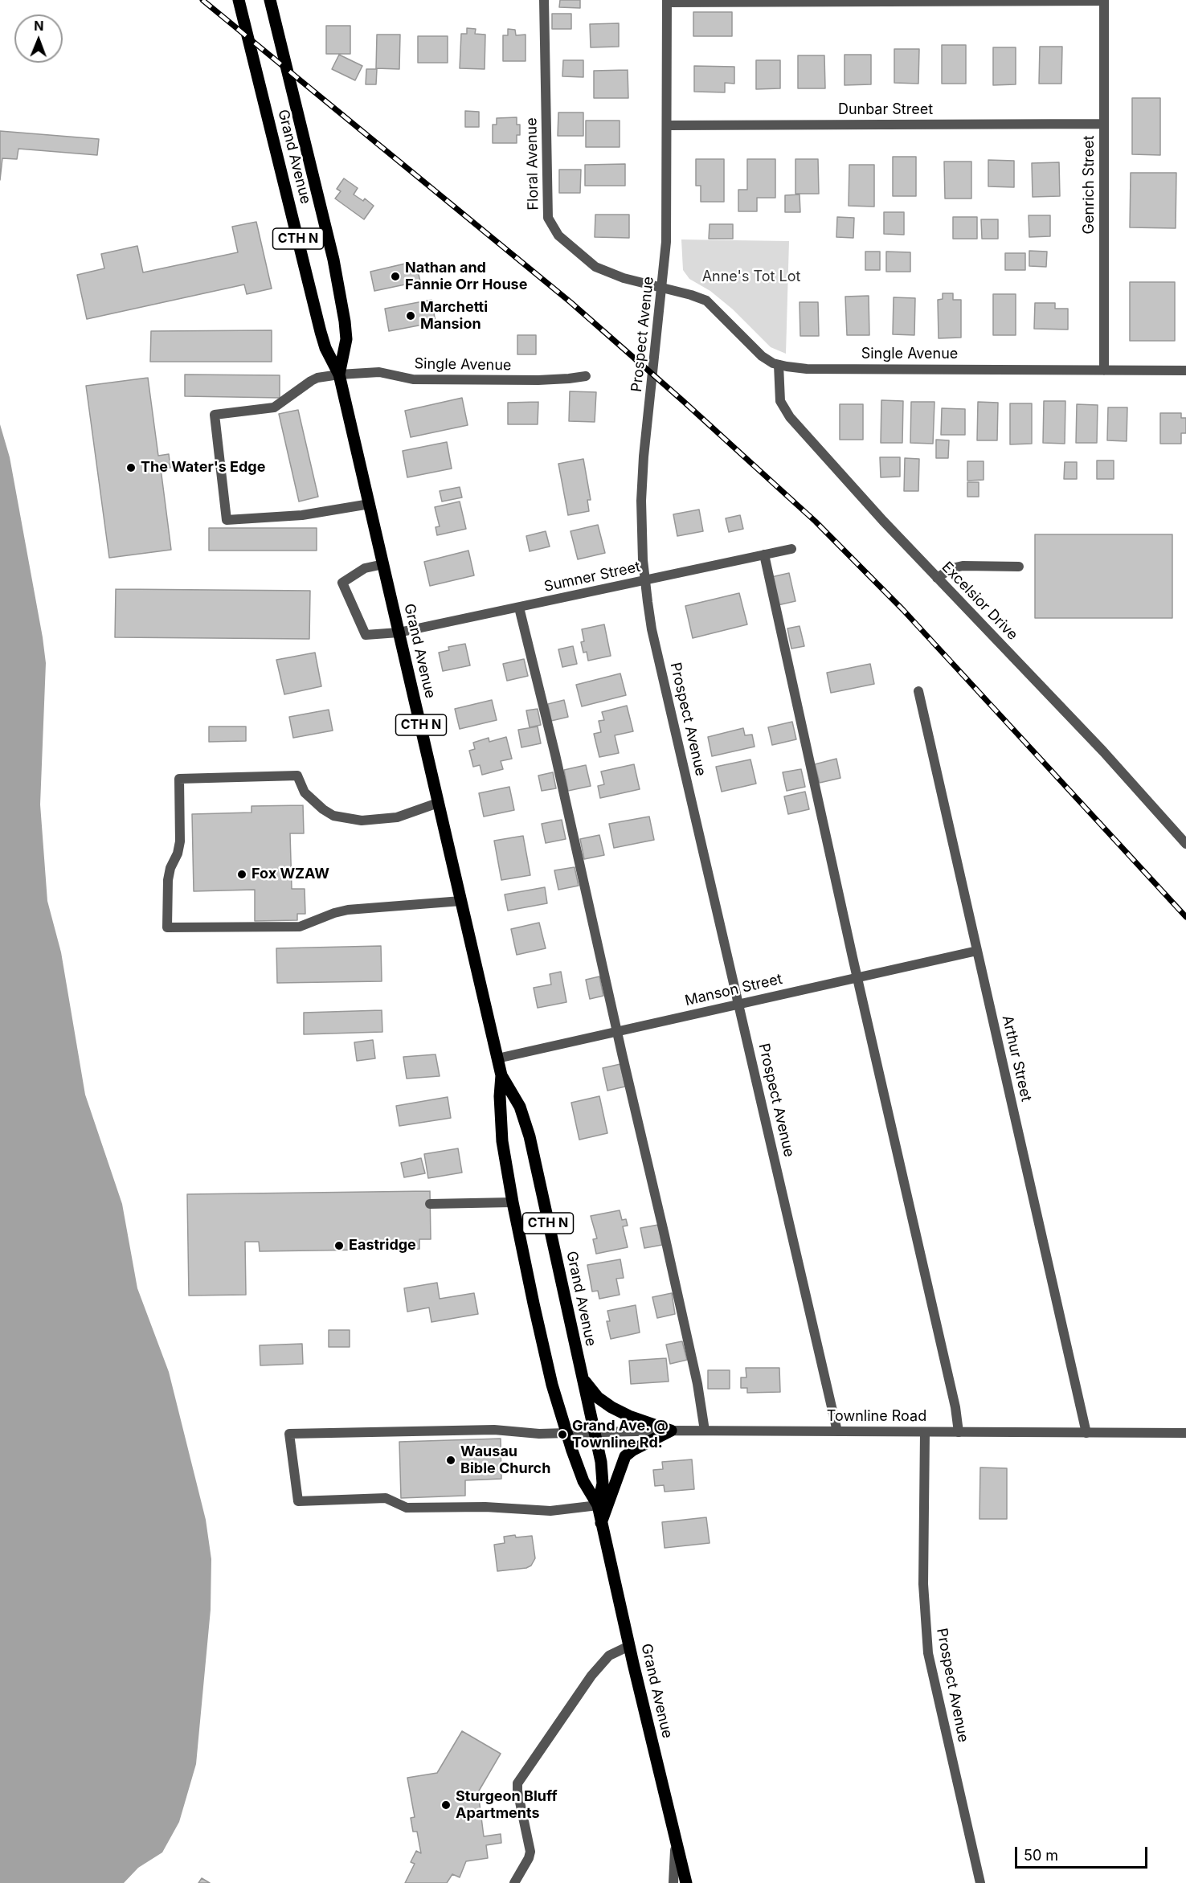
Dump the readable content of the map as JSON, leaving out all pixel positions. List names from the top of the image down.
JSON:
{
  "streets": {
    "main road": ["Grand Avenue", "CTH N"],
    "street": [
      "Dunbar Street",
      "Floral Avenue",
      "Genrich Street",
      "Prospect Avenue",
      "Single Avenue",
      "Sumner Street",
      "Excelsior Drive",
      "Manson Street",
      "Arthur Street",
      "Townline Road"
    ]
  },
  "crossings": [
    ["Dunbar Street", "Genrich Street"],
    ["Dunbar Street", "Prospect Avenue"],
    ["Grand Avenue", "Single Avenue"],
    ["Grand Avenue", "Sumner Street"],
    ["Grand Avenue", "Manson Street"],
    ["Grand Avenue", "Townline Road"],
    ["Floral Avenue", "Prospect Avenue"],
    ["Floral Avenue", "Single Avenue"],
    ["Genrich Street", "Single Avenue"],
    ["Prospect Avenue", "Single Avenue"],
    ["Prospect Avenue", "Sumner Street"],
    ["Prospect Avenue", "Manson Street"],
    ["Prospect Avenue", "Townline Road"],
    ["Single Avenue", "Excelsior Drive"],
    ["Manson Street", "Arthur Street"],
    ["Arthur Street", "Townline Road"]
  ],
  "parks": ["Anne's Tot Lot"],
  "places": [
    "Nathan and Fannie Orr House",
    "Marchetti Mansion",
    "The Water's Edge",
    "Fox WZAW",
    "Eastridge",
    "Grand Ave. @ Townline Rd.",
    "Wausau Bible Church",
    "Sturgeon Bluff Apartments"
  ],
  "scale_bar": "50 m",
  "north": "top"
}
